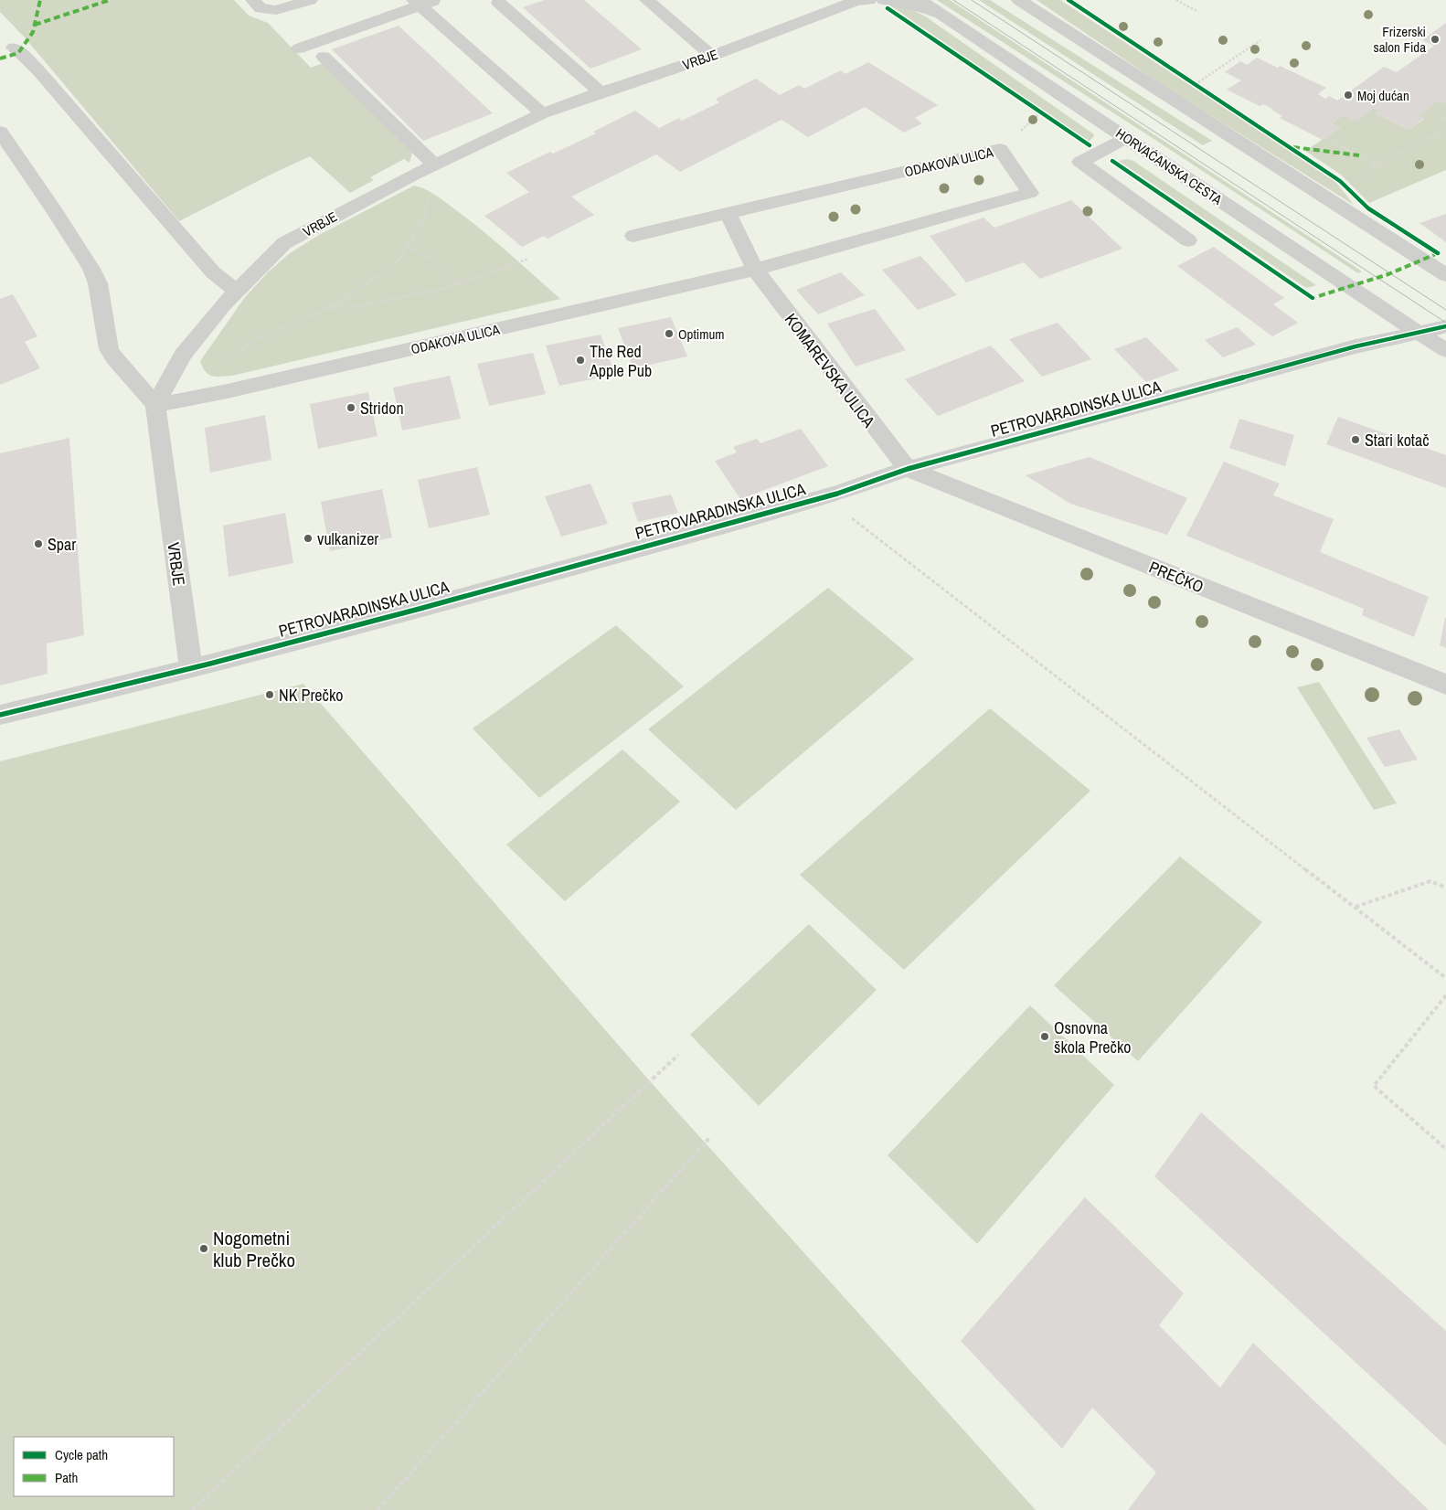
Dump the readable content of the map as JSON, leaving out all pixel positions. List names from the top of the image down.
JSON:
{
  "streets": {
    "street": [
      "VRBJE",
      "ODAKOVA ULICA",
      "HORVAĆANSKA CESTA",
      "KOMAREVSKA ULICA",
      "PETROVARADINSKA ULICA",
      "PREČKO"
    ]
  },
  "crossings": [
    ["VRBJE", "ODAKOVA ULICA"],
    ["VRBJE", "PETROVARADINSKA ULICA"],
    ["ODAKOVA ULICA", "KOMAREVSKA ULICA"],
    ["HORVAĆANSKA CESTA", "PETROVARADINSKA ULICA"],
    ["KOMAREVSKA ULICA", "PETROVARADINSKA ULICA"],
    ["KOMAREVSKA ULICA", "PREČKO"],
    ["PETROVARADINSKA ULICA", "PREČKO"]
  ],
  "places": [
    "Frizerski salon Fida",
    "Moj dućan",
    "Optimum",
    "The Red Apple Pub",
    "Stridon",
    "Stari kotač",
    "vulkanizer",
    "Spar",
    "NK Prečko",
    "Osnovna škola Prečko",
    "Nogometni klub Prečko"
  ],
  "legend": ["Cycle path", "Path"]
}
